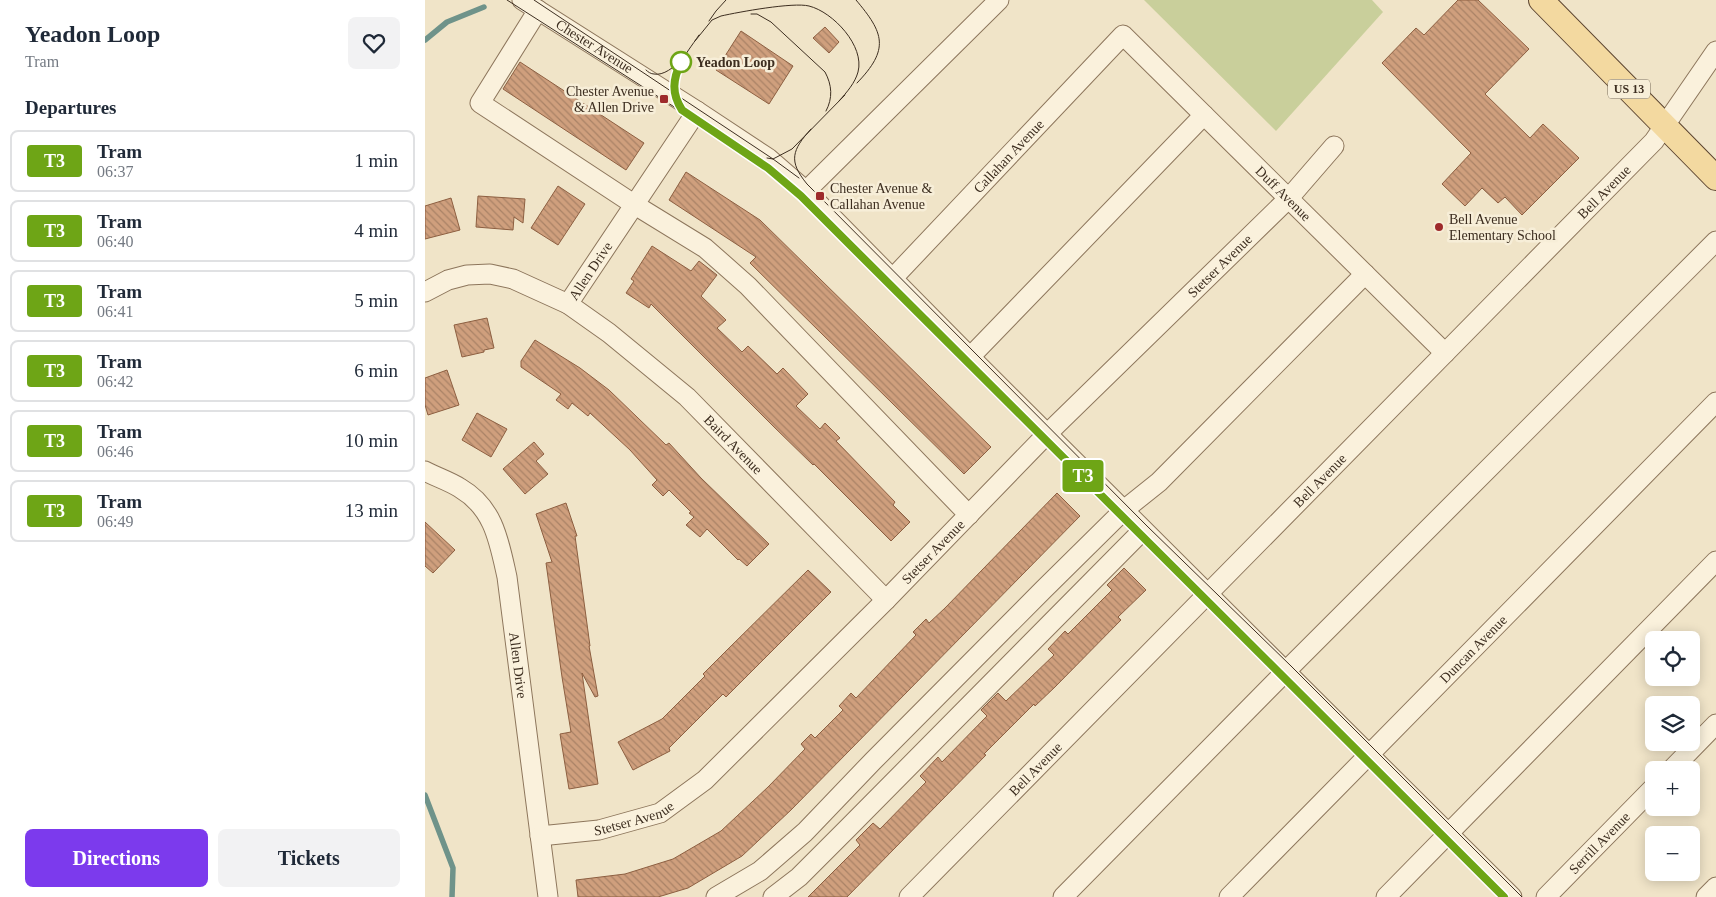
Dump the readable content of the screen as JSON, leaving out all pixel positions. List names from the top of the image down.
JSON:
{
  "streets": {
    "main road": ["US 13"],
    "street": [
      "Chester Avenue",
      "Callahan Avenue",
      "Bell Avenue",
      "Duff Avenue",
      "Stetser Avenue",
      "Allen Drive",
      "Baird Avenue",
      "Duncan Avenue",
      "Serrill Avenue"
    ]
  },
  "crossings": [
    ["Chester Avenue", "Callahan Avenue"],
    ["Chester Avenue", "Bell Avenue"],
    ["Chester Avenue", "Stetser Avenue"],
    ["Chester Avenue", "Allen Drive"],
    ["Chester Avenue", "Duncan Avenue"],
    ["US 13", "Bell Avenue"],
    ["Callahan Avenue", "Duff Avenue"],
    ["Bell Avenue", "Duff Avenue"],
    ["Duff Avenue", "Stetser Avenue"],
    ["Stetser Avenue", "Allen Drive"],
    ["Stetser Avenue", "Baird Avenue"],
    ["Allen Drive", "Baird Avenue"]
  ],
  "places": {
    "other": ["Yeadon Loop", "Bell Avenue Elementary School"],
    "transit": ["Chester Avenue & Allen Drive", "Chester Avenue & Callahan Avenue"]
  },
  "lines": ["tram line T3"],
  "page": {
    "heading": [
      ["Yeadon Loop", "Tram"],
      "Departures"
    ],
    "on_map": "T3",
    "list": [
      {
        "mark": "T3",
        "name": "Tram",
        "note": "06:37",
        "value": "1 min"
      },
      {
        "mark": "T3",
        "name": "Tram",
        "note": "06:40",
        "value": "4 min"
      },
      {
        "mark": "T3",
        "name": "Tram",
        "note": "06:41",
        "value": "5 min"
      },
      {
        "mark": "T3",
        "name": "Tram",
        "note": "06:42",
        "value": "6 min"
      },
      {
        "mark": "T3",
        "name": "Tram",
        "note": "06:46",
        "value": "10 min"
      },
      {
        "mark": "T3",
        "name": "Tram",
        "note": "06:49",
        "value": "13 min"
      }
    ],
    "map_buttons": ["+", "−"],
    "buttons": ["Directions", "Tickets"]
  }
}
